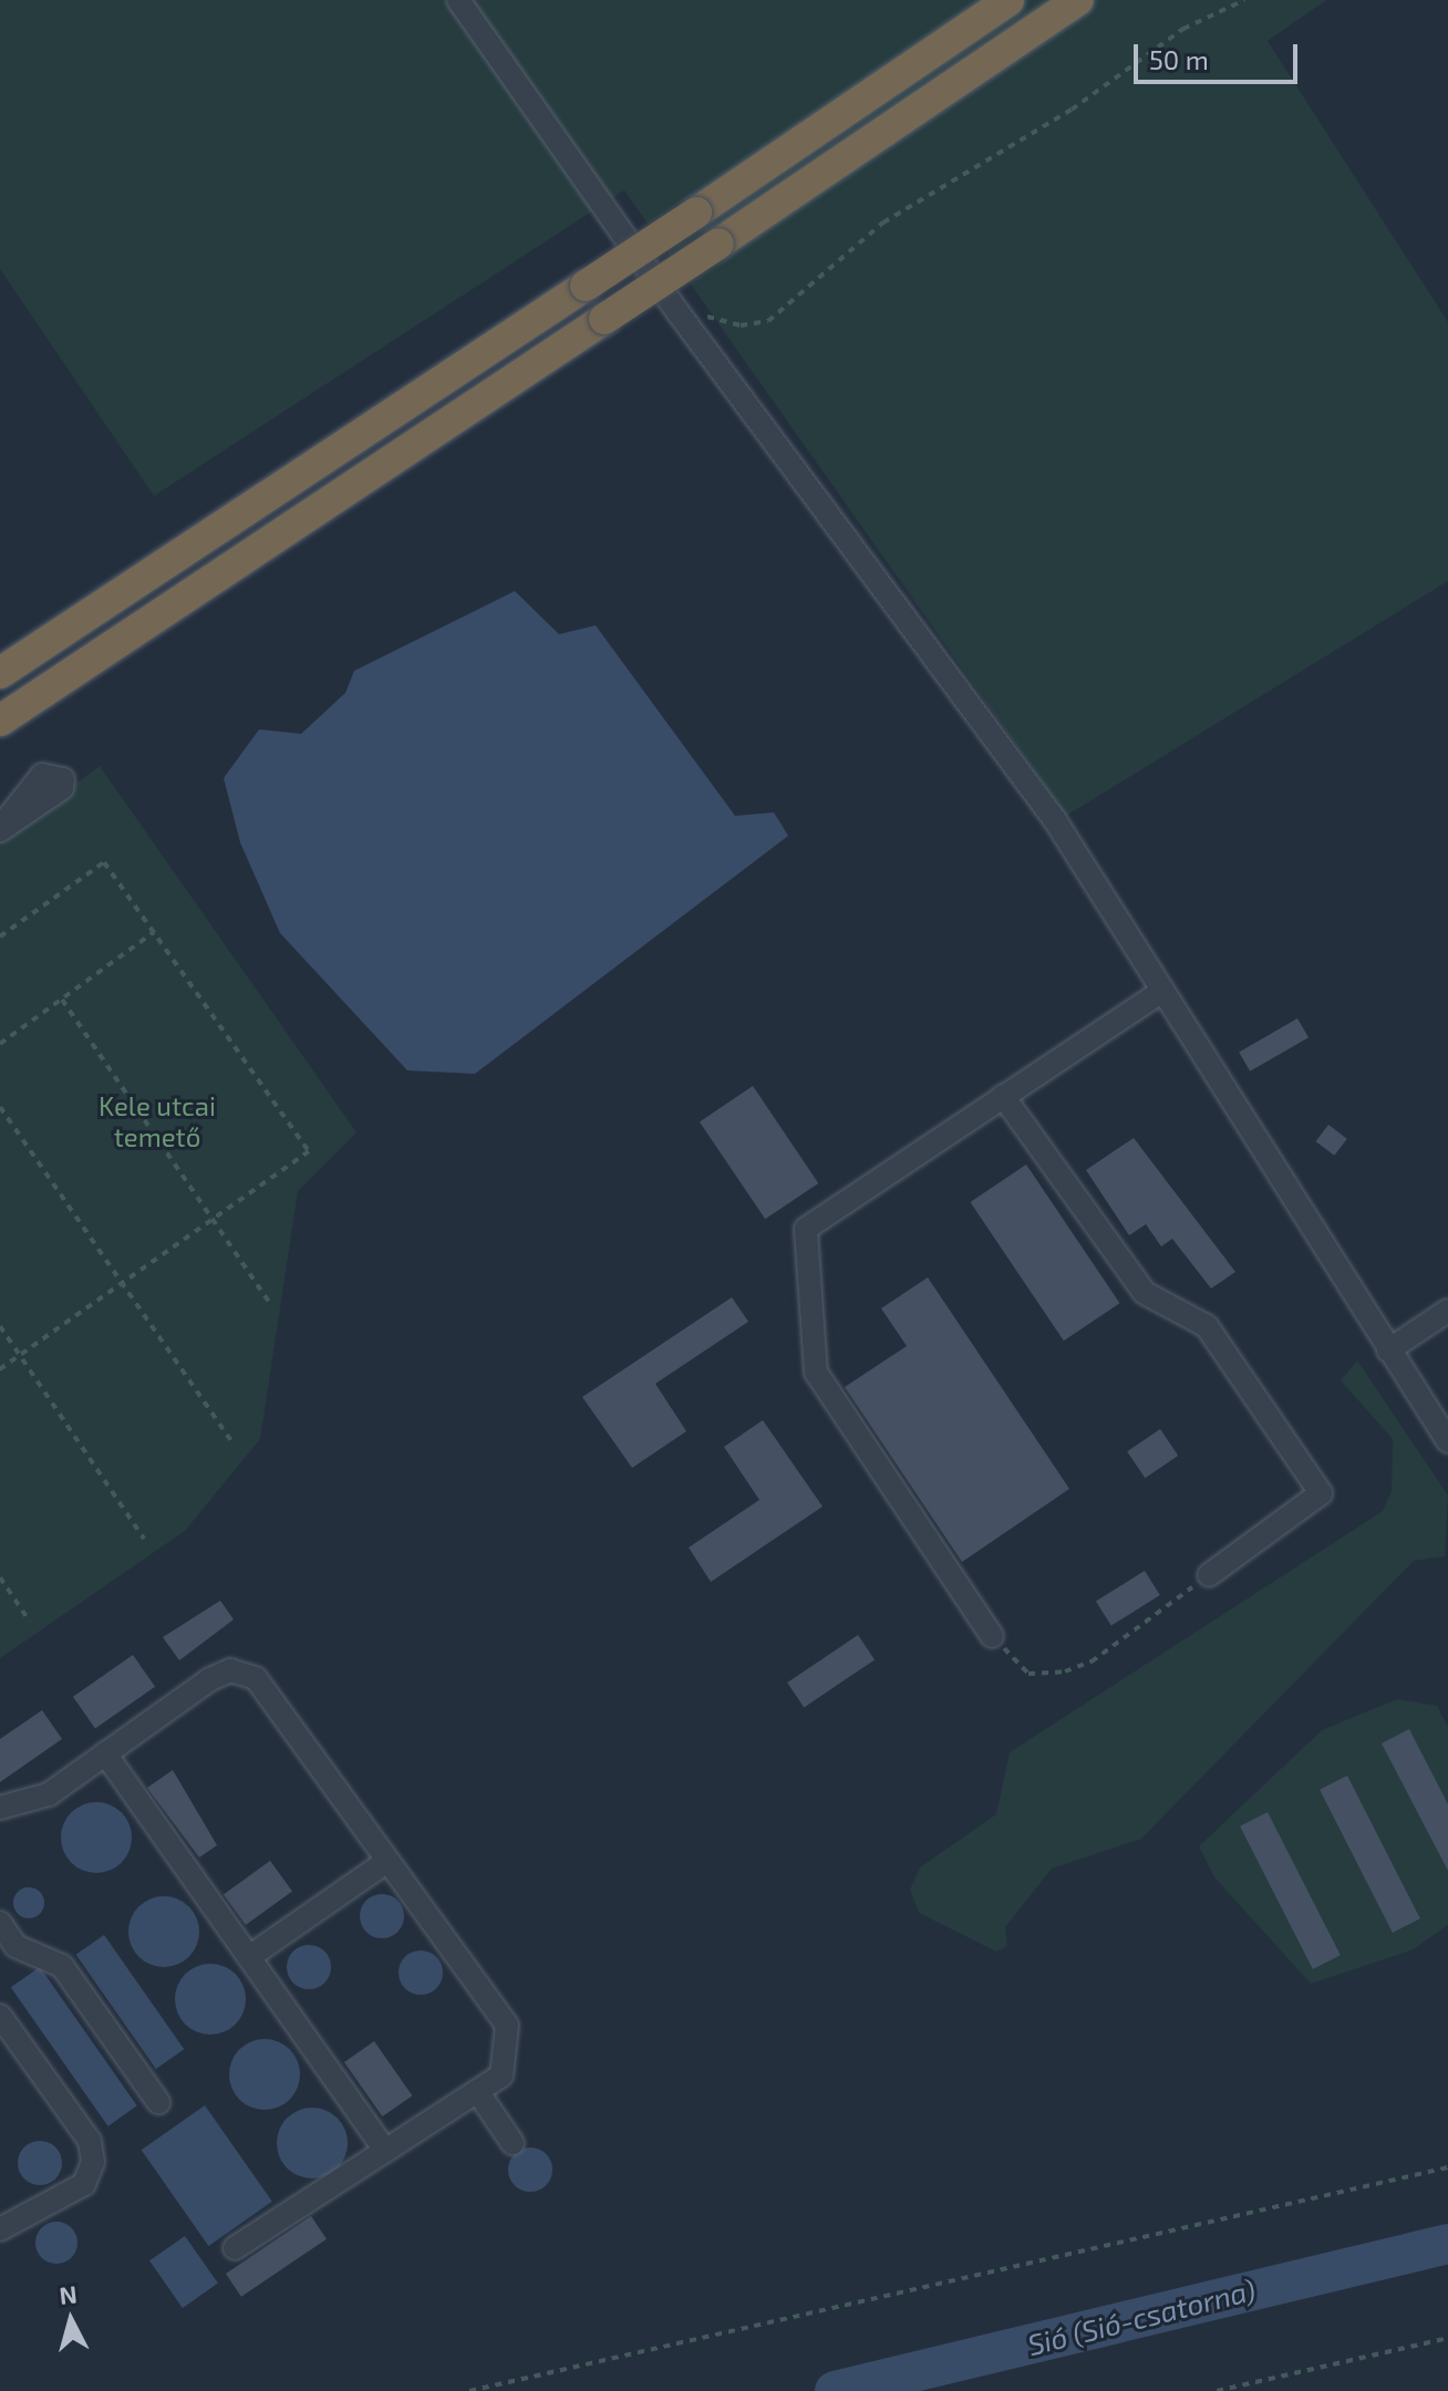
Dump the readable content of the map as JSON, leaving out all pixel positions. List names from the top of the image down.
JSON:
{
  "water": ["Sió (Sió-csatorna)"],
  "parks": ["Kele utcai temető"],
  "scale_bar": "50 m",
  "north": "top"
}
